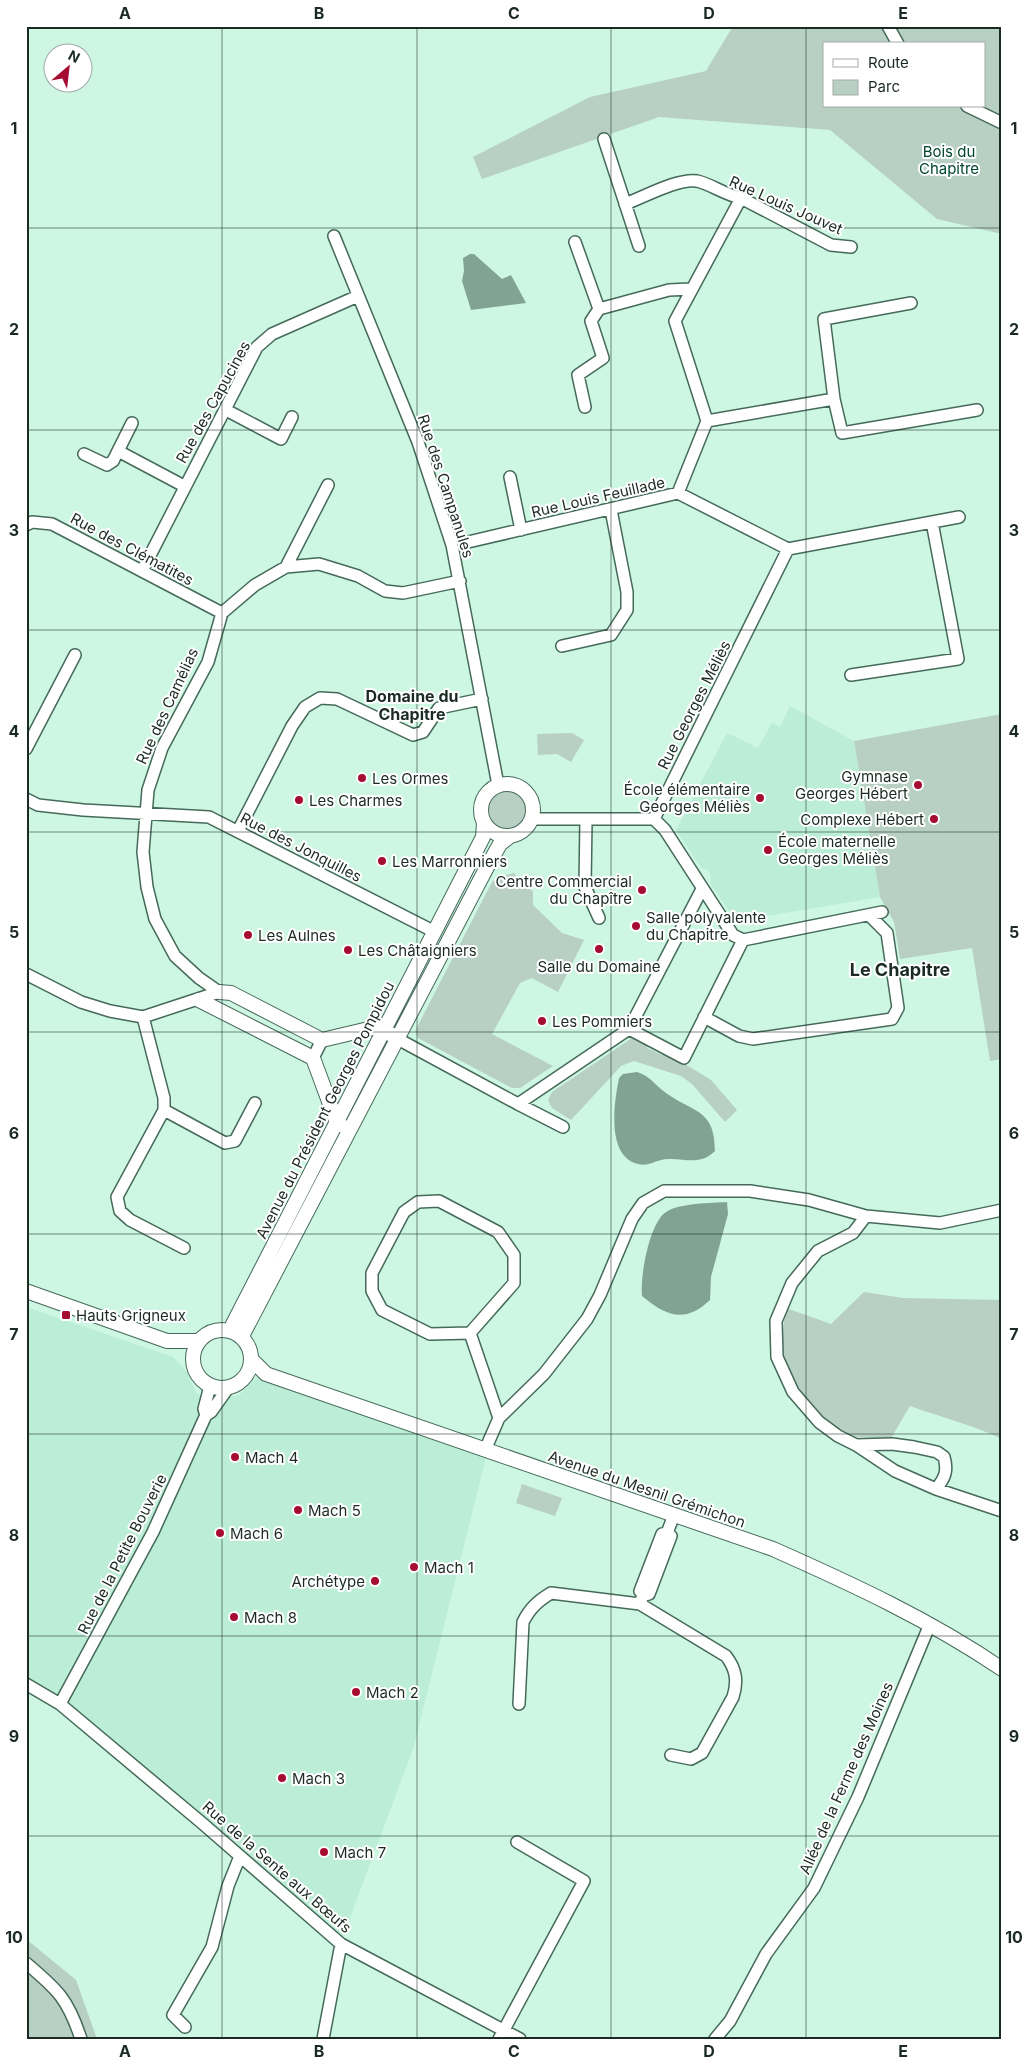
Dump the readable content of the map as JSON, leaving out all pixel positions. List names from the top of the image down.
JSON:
{
  "streets": {
    "street": [
      "Rue Louis Jouvet",
      "Rue des Capucines",
      "Rue des Campanules",
      "Rue Louis Feuillade",
      "Rue des Clématites",
      "Rue Georges Méliès",
      "Rue des Camélias",
      "Rue des Jonquilles",
      "Avenue du Président Georges Pompidou",
      "Avenue du Mesnil Grémichon",
      "Rue de la Petite Bouverie",
      "Allée de la Ferme des Moines",
      "Rue de la Sente aux Bœufs"
    ]
  },
  "crossings": [
    ["Rue des Capucines", "Rue des Campanules"],
    ["Rue des Capucines", "Rue des Clématites"],
    ["Rue des Campanules", "Avenue du Président Georges Pompidou"],
    ["Rue Louis Feuillade", "Rue Georges Méliès"],
    ["Rue des Clématites", "Rue des Camélias"],
    ["Rue des Camélias", "Rue des Jonquilles"],
    ["Rue des Jonquilles", "Avenue du Président Georges Pompidou"],
    ["Avenue du Président Georges Pompidou", "Avenue du Mesnil Grémichon"],
    ["Avenue du Président Georges Pompidou", "Rue de la Petite Bouverie"],
    ["Avenue du Mesnil Grémichon", "Rue de la Petite Bouverie"],
    ["Avenue du Mesnil Grémichon", "Allée de la Ferme des Moines"],
    ["Rue de la Petite Bouverie", "Rue de la Sente aux Bœufs"]
  ],
  "districts": ["Domaine du Chapitre", "Le Chapitre"],
  "parks": ["Bois du Chapitre"],
  "places": {
    "other": [
      "Les Ormes",
      "Gymnase Georges Hébert",
      "École élémentaire Georges Méliès",
      "Les Charmes",
      "Complexe Hébert",
      "École maternelle Georges Méliès",
      "Les Marronniers",
      "Centre Commercial du Chapître",
      "Salle polyvalente du Chapitre",
      "Les Aulnes",
      "Salle du Domaine",
      "Les Châtaigniers",
      "Les Pommiers",
      "Mach 4",
      "Mach 5",
      "Mach 6",
      "Mach 1",
      "Archétype",
      "Mach 8",
      "Mach 2",
      "Mach 3",
      "Mach 7"
    ],
    "transit": ["Hauts Grigneux"]
  },
  "legend": ["Route", "Parc"],
  "north": "top right",
  "grid": {
    "columns": [
      "A",
      "B",
      "C",
      "D",
      "E"
    ],
    "rows": [
      "1",
      "2",
      "3",
      "4",
      "5",
      "6",
      "7",
      "8",
      "9",
      "10"
    ]
  }
}
